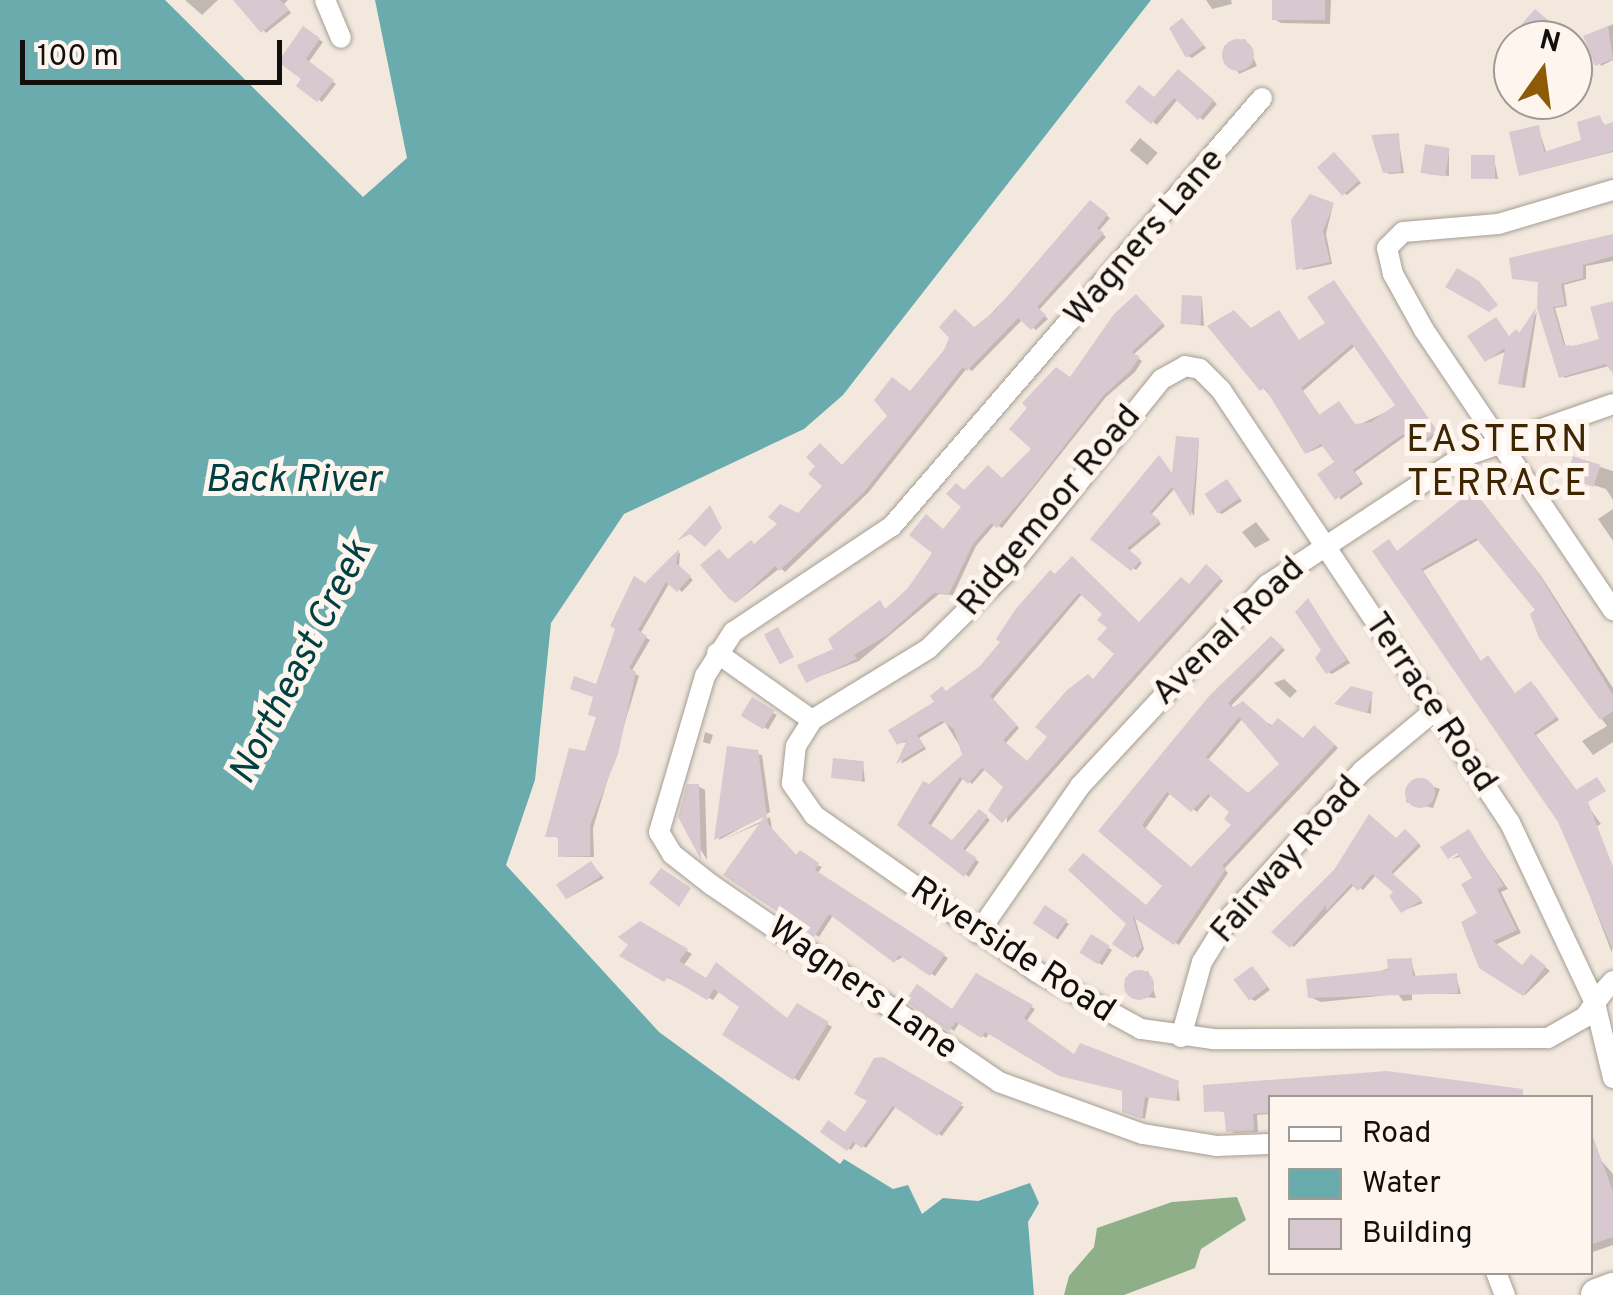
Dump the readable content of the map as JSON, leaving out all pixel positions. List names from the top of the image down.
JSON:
{
  "streets": {
    "street": [
      "Wagners Lane",
      "Ridgemoor Road",
      "Avenal Road",
      "Terrace Road",
      "Fairway Road",
      "Riverside Road"
    ]
  },
  "crossings": [
    ["Ridgemoor Road", "Terrace Road"],
    ["Ridgemoor Road", "Riverside Road"],
    ["Avenal Road", "Terrace Road"],
    ["Avenal Road", "Riverside Road"],
    ["Terrace Road", "Fairway Road"],
    ["Terrace Road", "Riverside Road"],
    ["Fairway Road", "Riverside Road"]
  ],
  "districts": ["EASTERN TERRACE"],
  "water": ["Back River", "Northeast Creek"],
  "legend": ["Road", "Water", "Building"],
  "scale_bar": "100 m",
  "north": "top"
}
